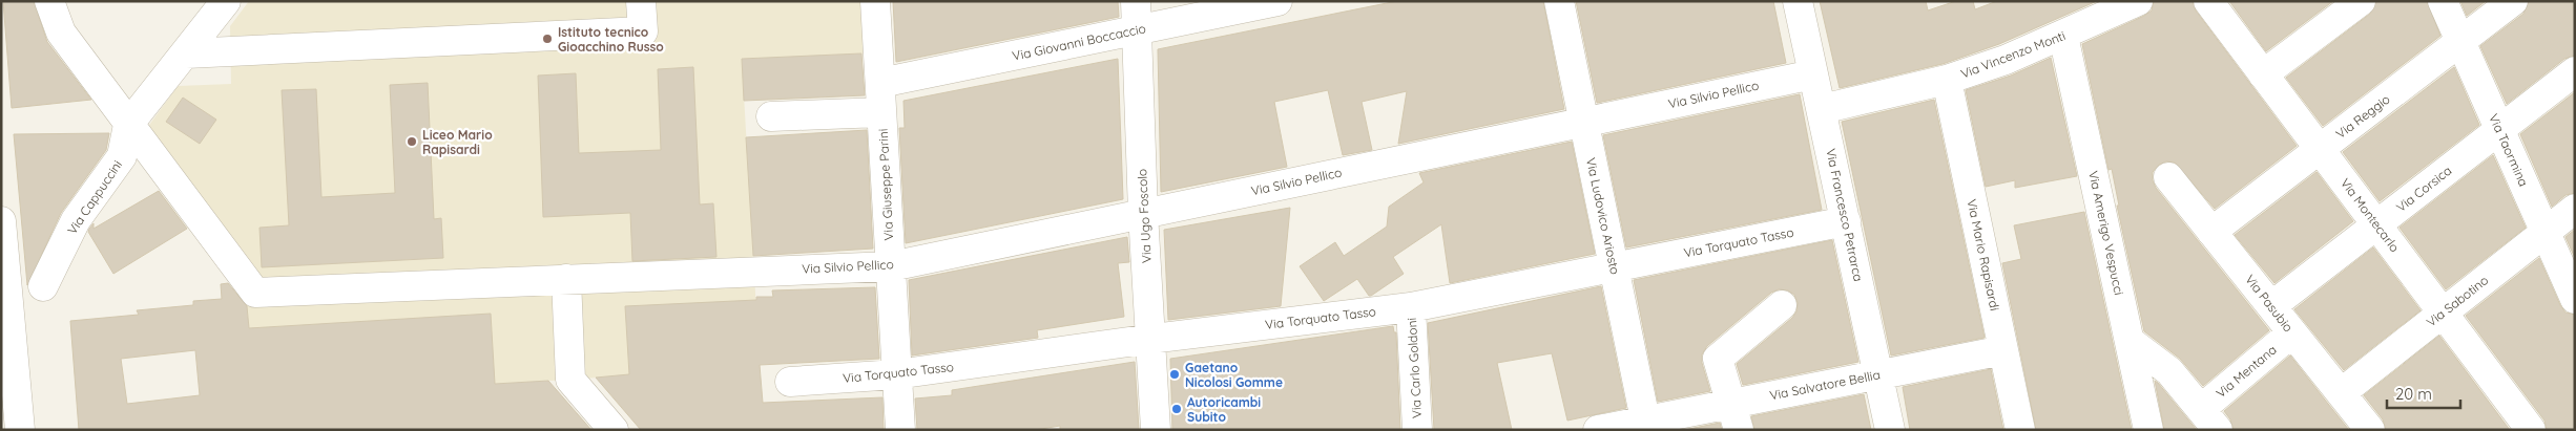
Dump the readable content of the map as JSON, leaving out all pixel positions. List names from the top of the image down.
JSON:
{
  "streets": {
    "street": [
      "Via Giovanni Boccaccio",
      "Via Vincenzo Monti",
      "Via Silvio Pellico",
      "Via Reggio",
      "Via Taormina",
      "Via Giuseppe Parini",
      "Via Corsica",
      "Via Cappuccini",
      "Via Francesco Petrarca",
      "Via Montecarlo",
      "Via Ugo Foscolo",
      "Via Ludovico Ariosto",
      "Via Amerigo Vespucci",
      "Via Torquato Tasso",
      "Via Mario Rapisardi",
      "Via Sabotino",
      "Via Pasubio",
      "Via Carlo Goldoni",
      "Via Mentana",
      "Via Salvatore Bellia"
    ]
  },
  "crossings": [
    ["Via Giovanni Boccaccio", "Via Giuseppe Parini"],
    ["Via Giovanni Boccaccio", "Via Ugo Foscolo"],
    ["Via Vincenzo Monti", "Via Francesco Petrarca"],
    ["Via Vincenzo Monti", "Via Amerigo Vespucci"],
    ["Via Vincenzo Monti", "Via Mario Rapisardi"],
    ["Via Silvio Pellico", "Via Giuseppe Parini"],
    ["Via Silvio Pellico", "Via Cappuccini"],
    ["Via Silvio Pellico", "Via Francesco Petrarca"],
    ["Via Silvio Pellico", "Via Ugo Foscolo"],
    ["Via Silvio Pellico", "Via Ludovico Ariosto"],
    ["Via Reggio", "Via Taormina"],
    ["Via Reggio", "Via Montecarlo"],
    ["Via Reggio", "Via Pasubio"],
    ["Via Taormina", "Via Corsica"],
    ["Via Taormina", "Via Sabotino"],
    ["Via Giuseppe Parini", "Via Torquato Tasso"],
    ["Via Corsica", "Via Montecarlo"],
    ["Via Corsica", "Via Pasubio"],
    ["Via Francesco Petrarca", "Via Torquato Tasso"],
    ["Via Francesco Petrarca", "Via Salvatore Bellia"],
    ["Via Montecarlo", "Via Sabotino"],
    ["Via Ugo Foscolo", "Via Torquato Tasso"],
    ["Via Ludovico Ariosto", "Via Torquato Tasso"],
    ["Via Ludovico Ariosto", "Via Salvatore Bellia"],
    ["Via Torquato Tasso", "Via Carlo Goldoni"],
    ["Via Mario Rapisardi", "Via Salvatore Bellia"],
    ["Via Sabotino", "Via Pasubio"],
    ["Via Pasubio", "Via Mentana"]
  ],
  "places": [
    "Istituto tecnico Gioacchino Russo",
    "Liceo Mario Rapisardi",
    "Gaetano Nicolosi Gomme",
    "Autoricambi Subito"
  ],
  "scale_bar": "20 m"
}
